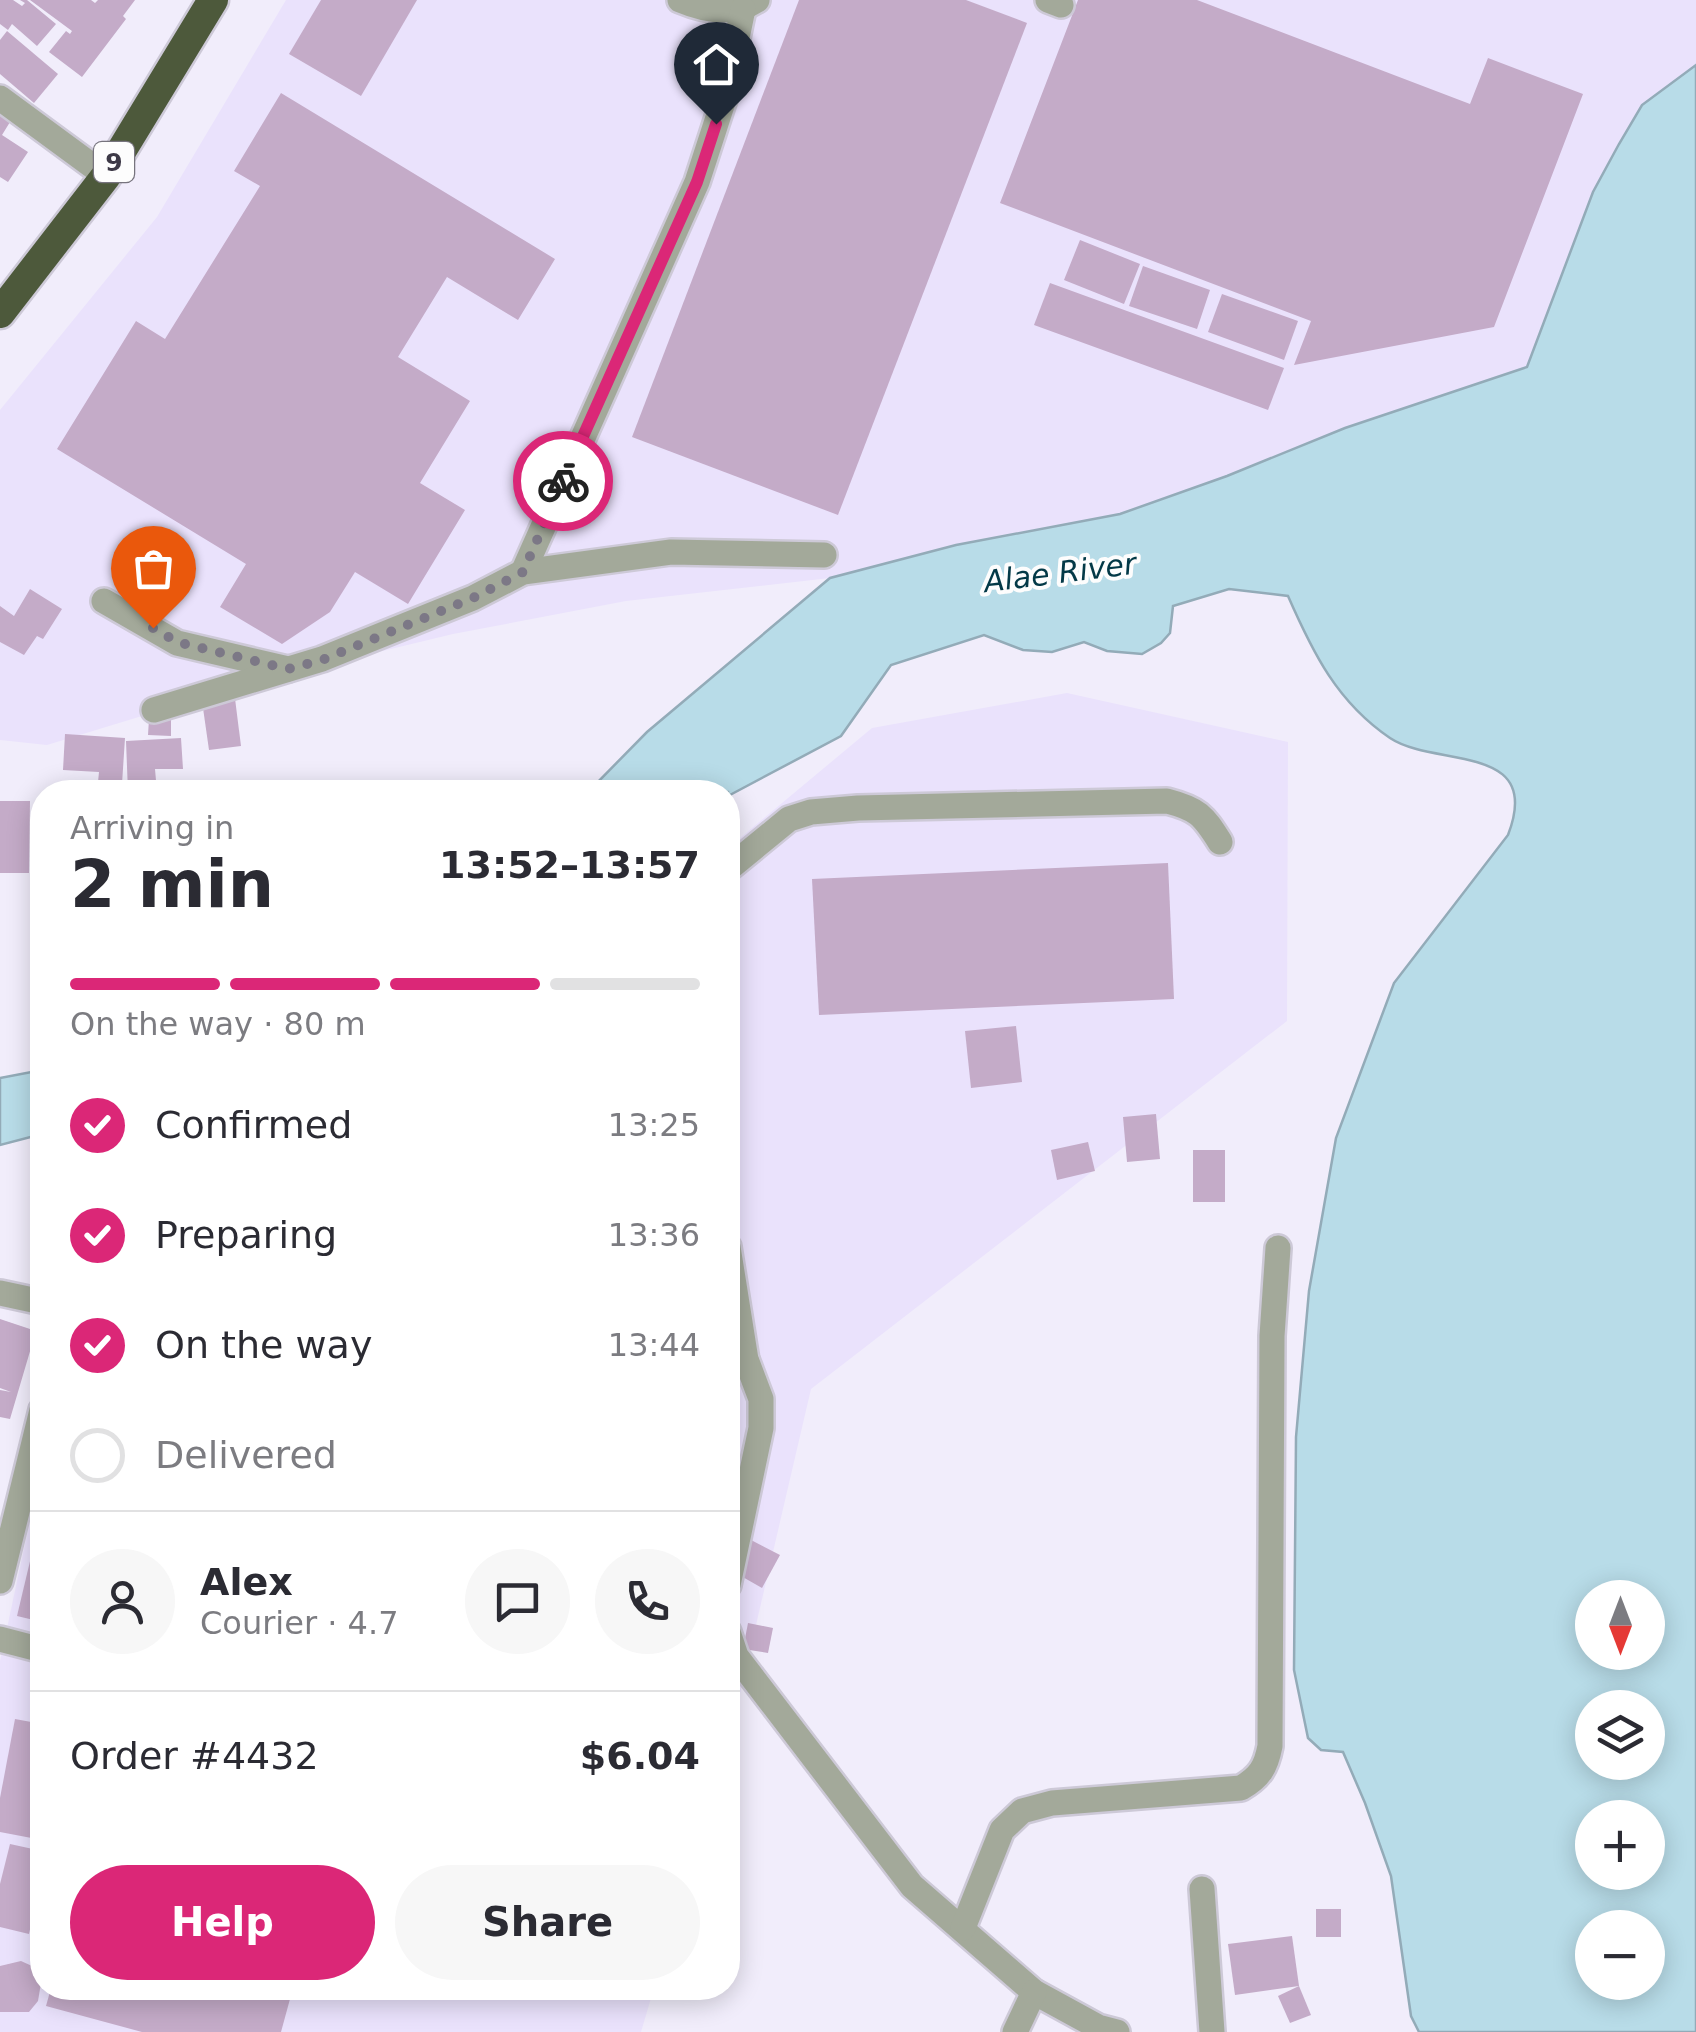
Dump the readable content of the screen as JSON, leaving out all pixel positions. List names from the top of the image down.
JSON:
{
  "streets": {
    "highway": ["9"]
  },
  "water": ["Alae River"],
  "north": "bottom",
  "page": {
    "heading": ["2 min", "Arriving in", "13:52–13:57"],
    "panel": [
      "Alex",
      "Courier · 4.7",
      "Order #4432",
      "$6.04"
    ],
    "bar": "On the way · 80 m",
    "list": [
      ["Confirmed", "13:25"],
      ["Preparing", "13:36"],
      ["On the way", "13:44"],
      "Delivered"
    ],
    "map_buttons": ["+", "−"],
    "buttons": ["Help", "Share"]
  }
}
